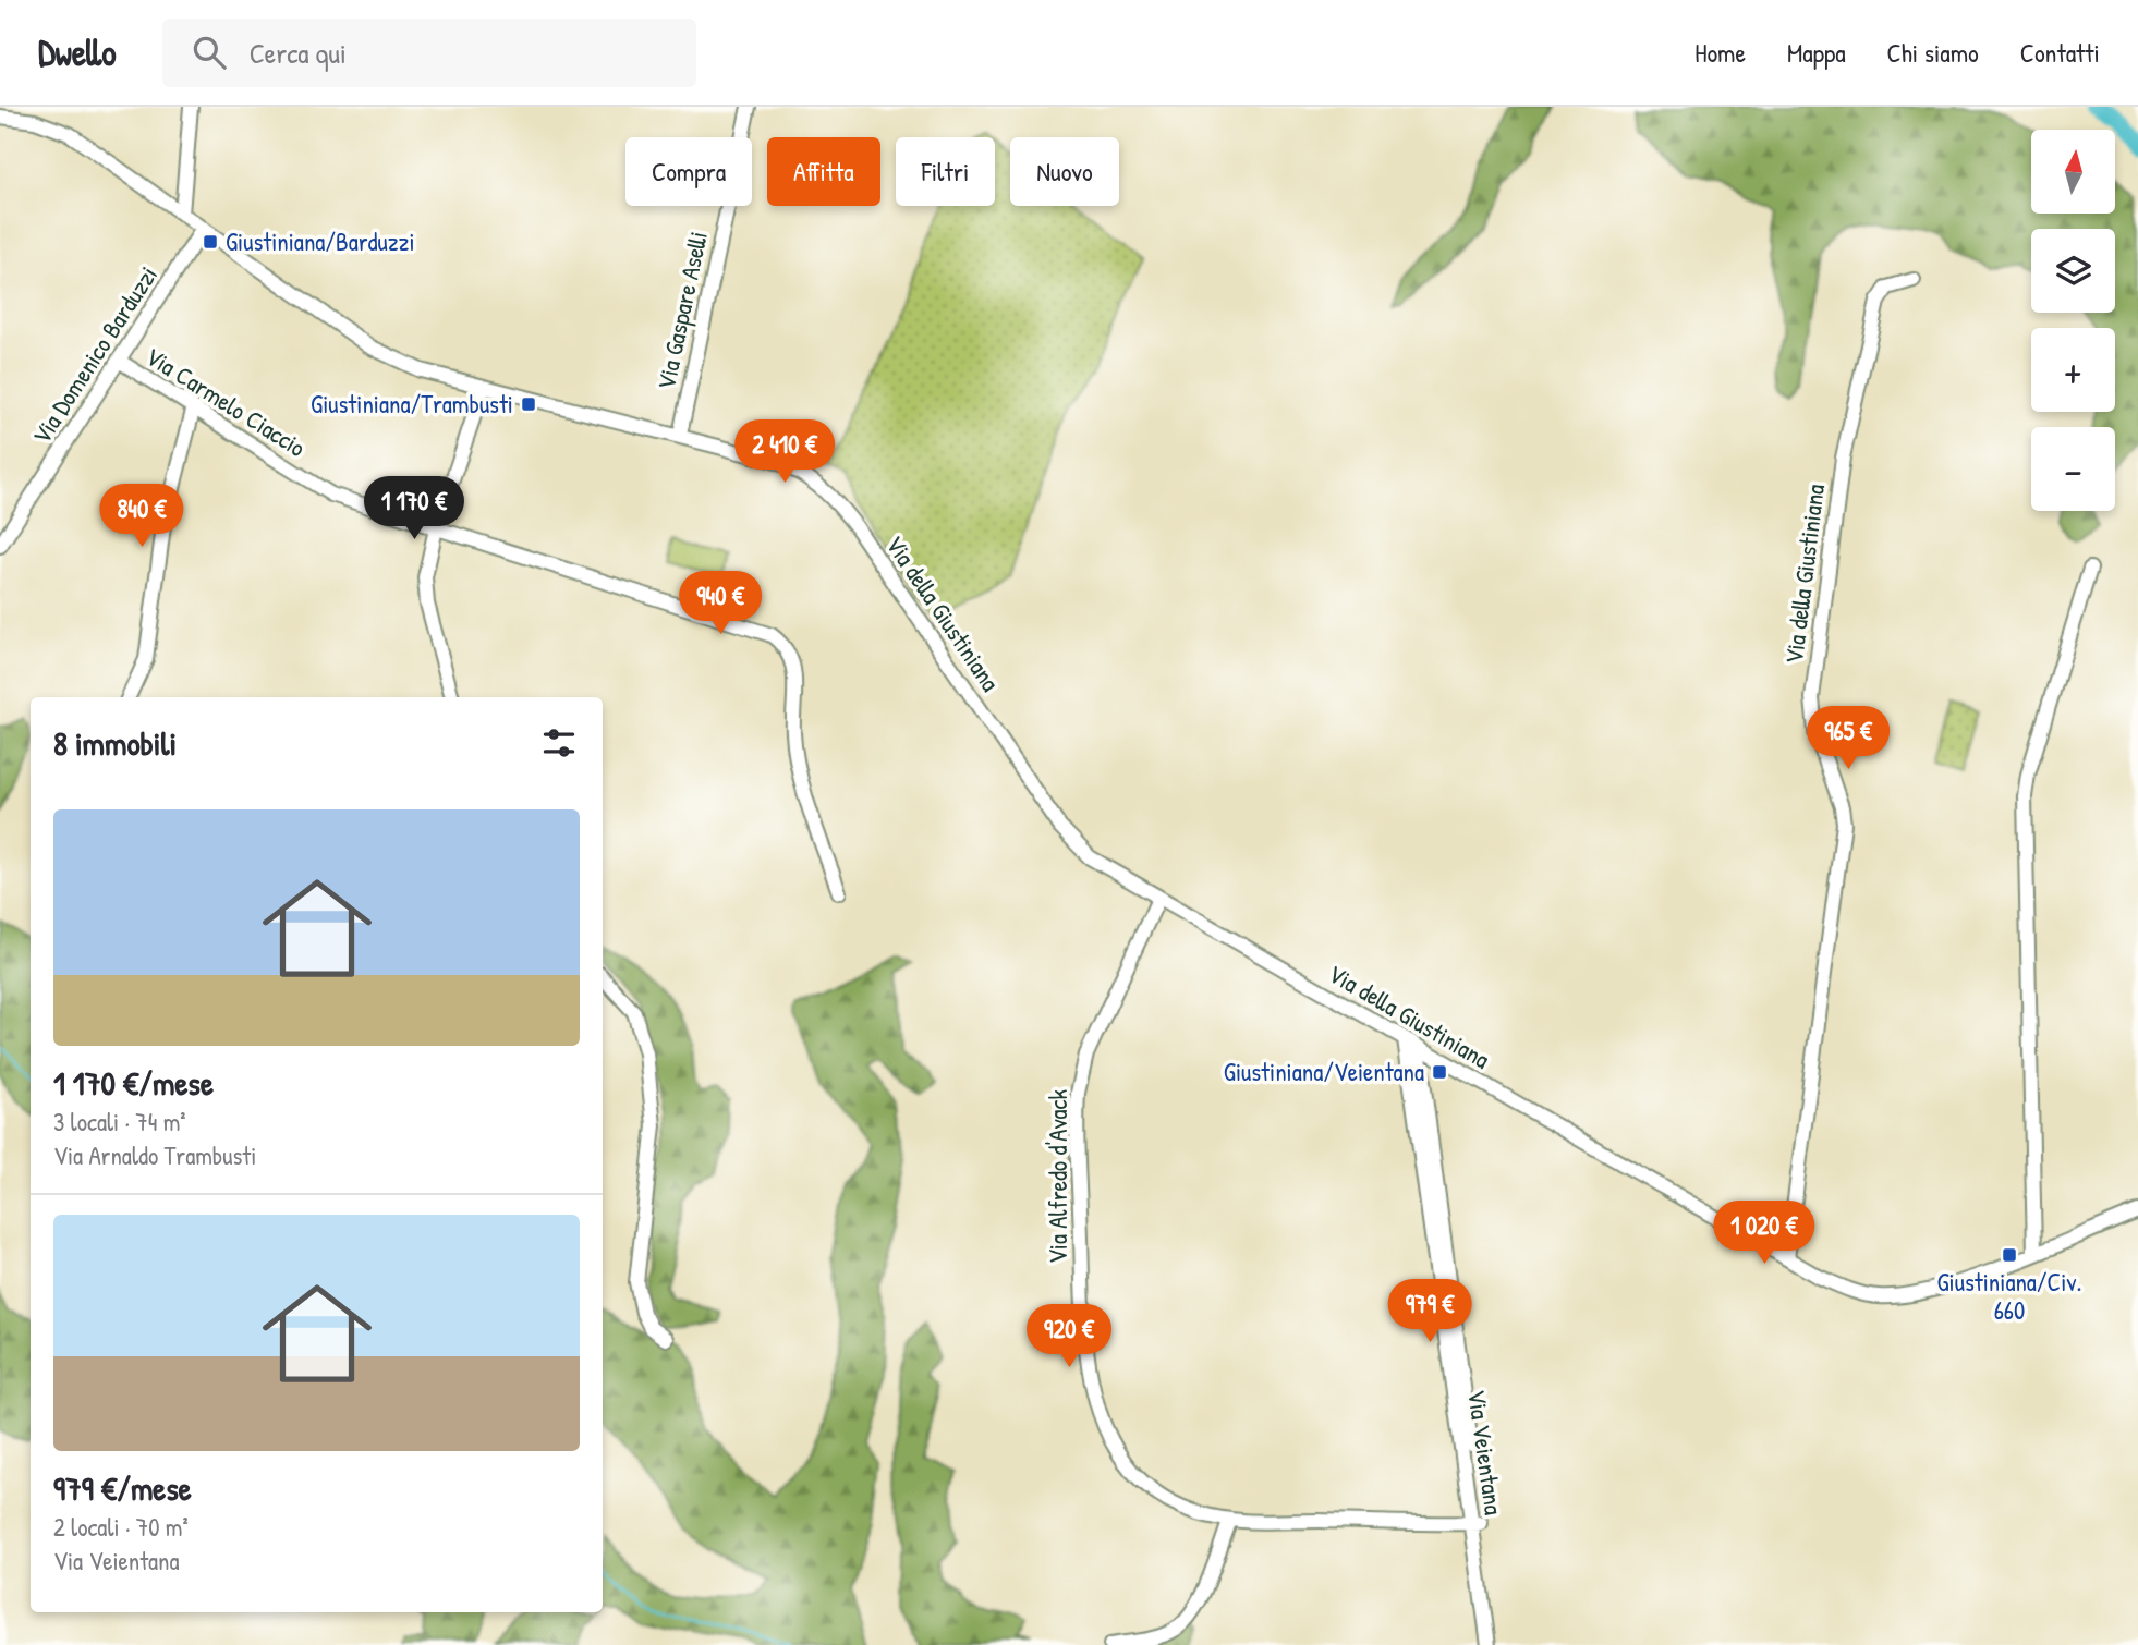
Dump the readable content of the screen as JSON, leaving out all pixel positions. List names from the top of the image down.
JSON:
{
  "streets": {
    "street": [
      "Via Gaspare Aselli",
      "Via Domenico Barduzzi",
      "Via Carmelo Ciaccio",
      "Via della Giustiniana",
      "Via Alfredo d'Avack",
      "Via Veientana"
    ]
  },
  "crossings": [
    ["Via Gaspare Aselli", "Via della Giustiniana"],
    ["Via Domenico Barduzzi", "Via Carmelo Ciaccio"],
    ["Via Domenico Barduzzi", "Via della Giustiniana"],
    ["Via della Giustiniana", "Via Alfredo d'Avack"],
    ["Via della Giustiniana", "Via Veientana"],
    ["Via Alfredo d'Avack", "Via Veientana"]
  ],
  "places": {
    "transit": [
      "Giustiniana/Barduzzi",
      "Giustiniana/Trambusti",
      "Giustiniana/Veientana",
      "Giustiniana/Civ. 660"
    ]
  },
  "north": "top",
  "page": {
    "header": "Dwello",
    "search": "Cerca qui",
    "nav": [
      "Home",
      "Mappa",
      "Chi siamo",
      "Contatti"
    ],
    "map_buttons": ["+", "−"],
    "chip": [
      "Compra",
      "Affitta",
      "Filtri",
      "Nuovo"
    ],
    "price": [
      "2 410 €",
      "1 170 €",
      "840 €",
      "940 €",
      "965 €",
      "1 020 €",
      "979 €",
      "920 €"
    ],
    "heading": "8 immobili",
    "list": [
      {
        "name": "1 170 €/mese",
        "note": "3 locali · 74 m² · Via Arnaldo Trambusti"
      },
      {
        "name": "979 €/mese",
        "note": "2 locali · 70 m² · Via Veientana"
      }
    ]
  }
}
